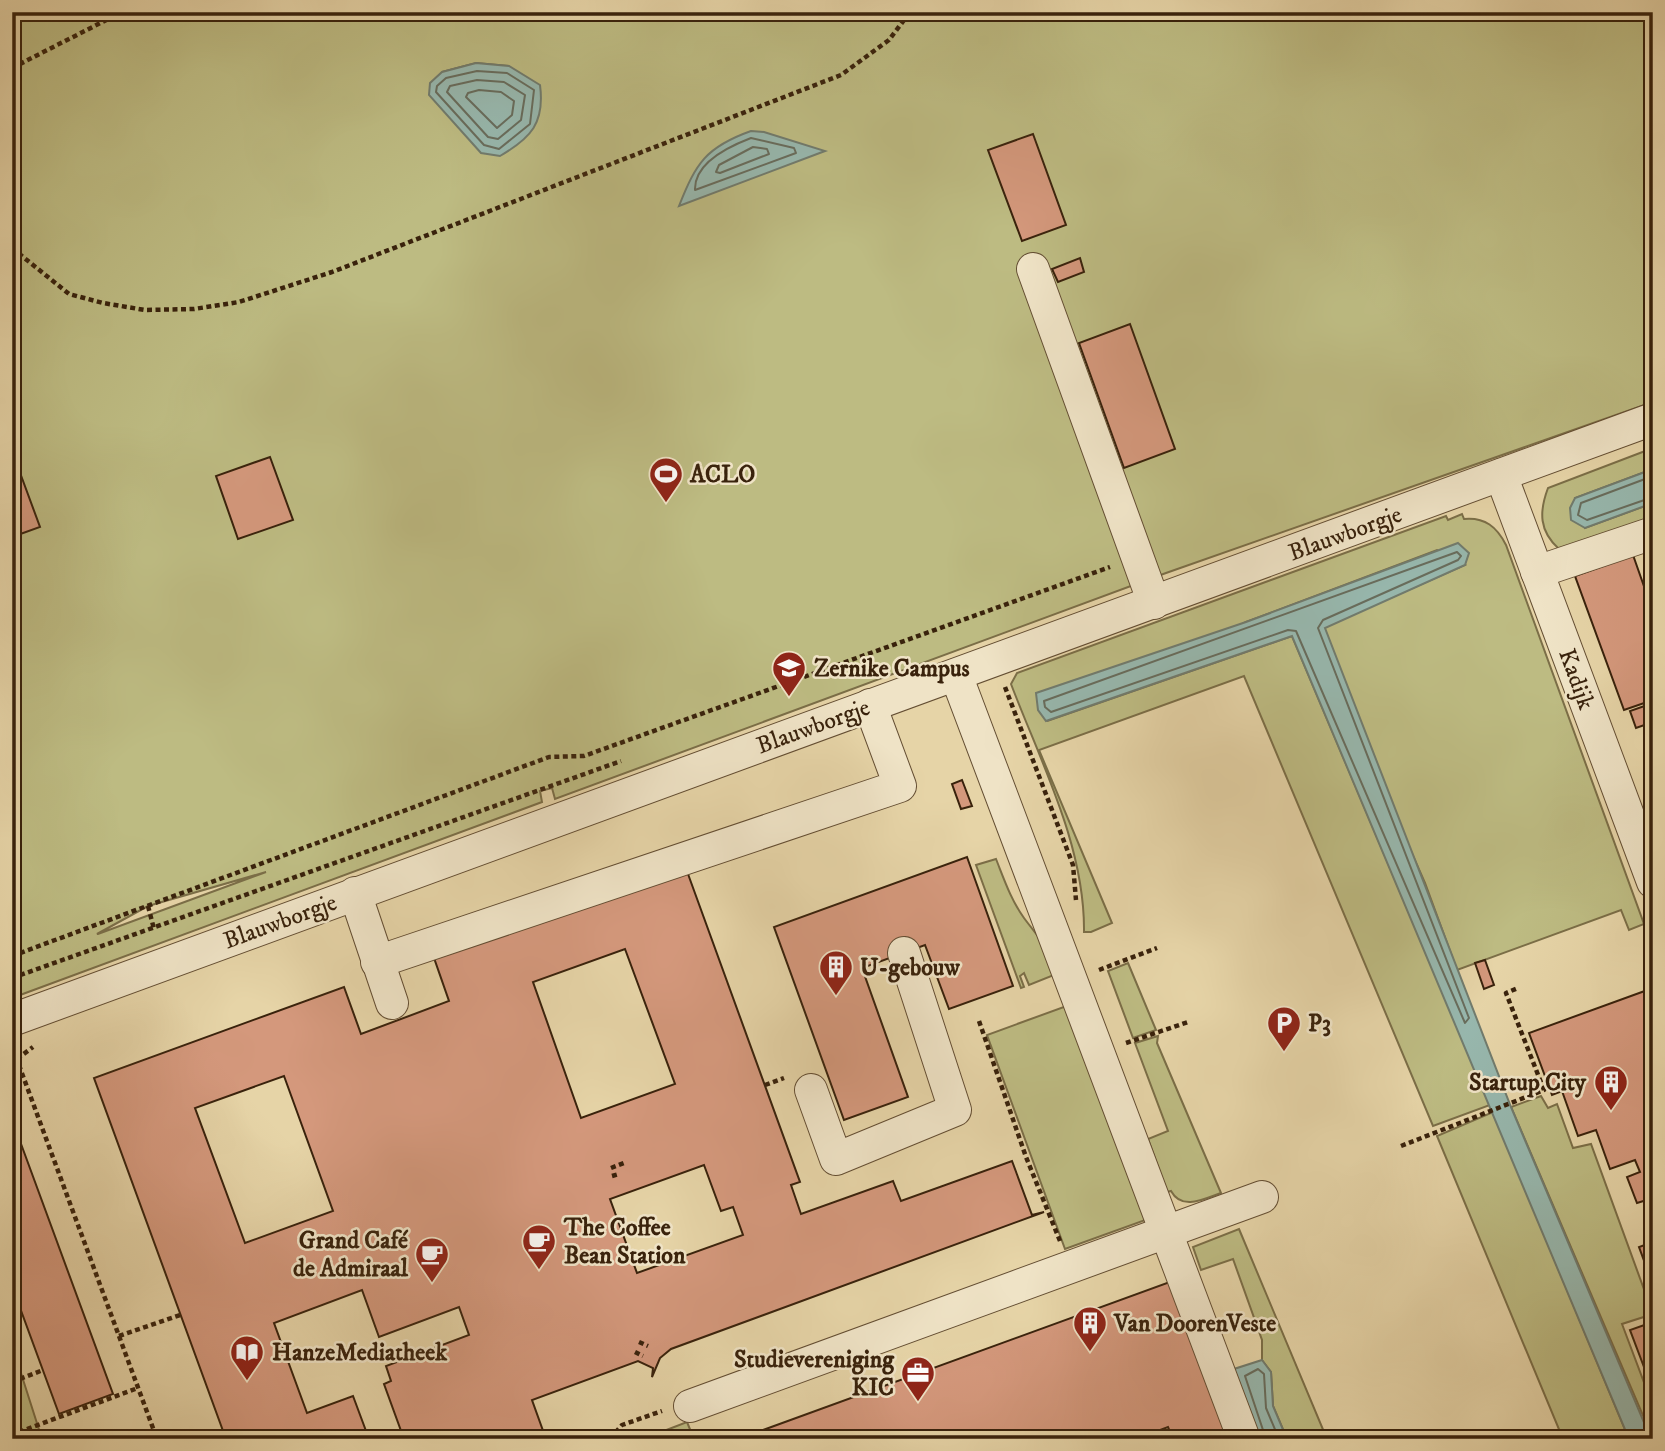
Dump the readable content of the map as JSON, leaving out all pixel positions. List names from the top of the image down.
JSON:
{
  "streets": {
    "street": ["Blauwborgje", "Kadijk"]
  },
  "crossings": [
    ["Blauwborgje", "Kadijk"]
  ],
  "places": {
    "sports": ["ACLO"],
    "school or university": ["Zernike Campus"],
    "building": ["U-gebouw", "Startup City", "Van DoorenVeste"],
    "parking": ["P3"],
    "cafe": ["The Coffee Bean Station", "Grand Café de Admiraal"],
    "library": ["HanzeMediatheek"],
    "office": ["Studievereniging KIC"]
  }
}
